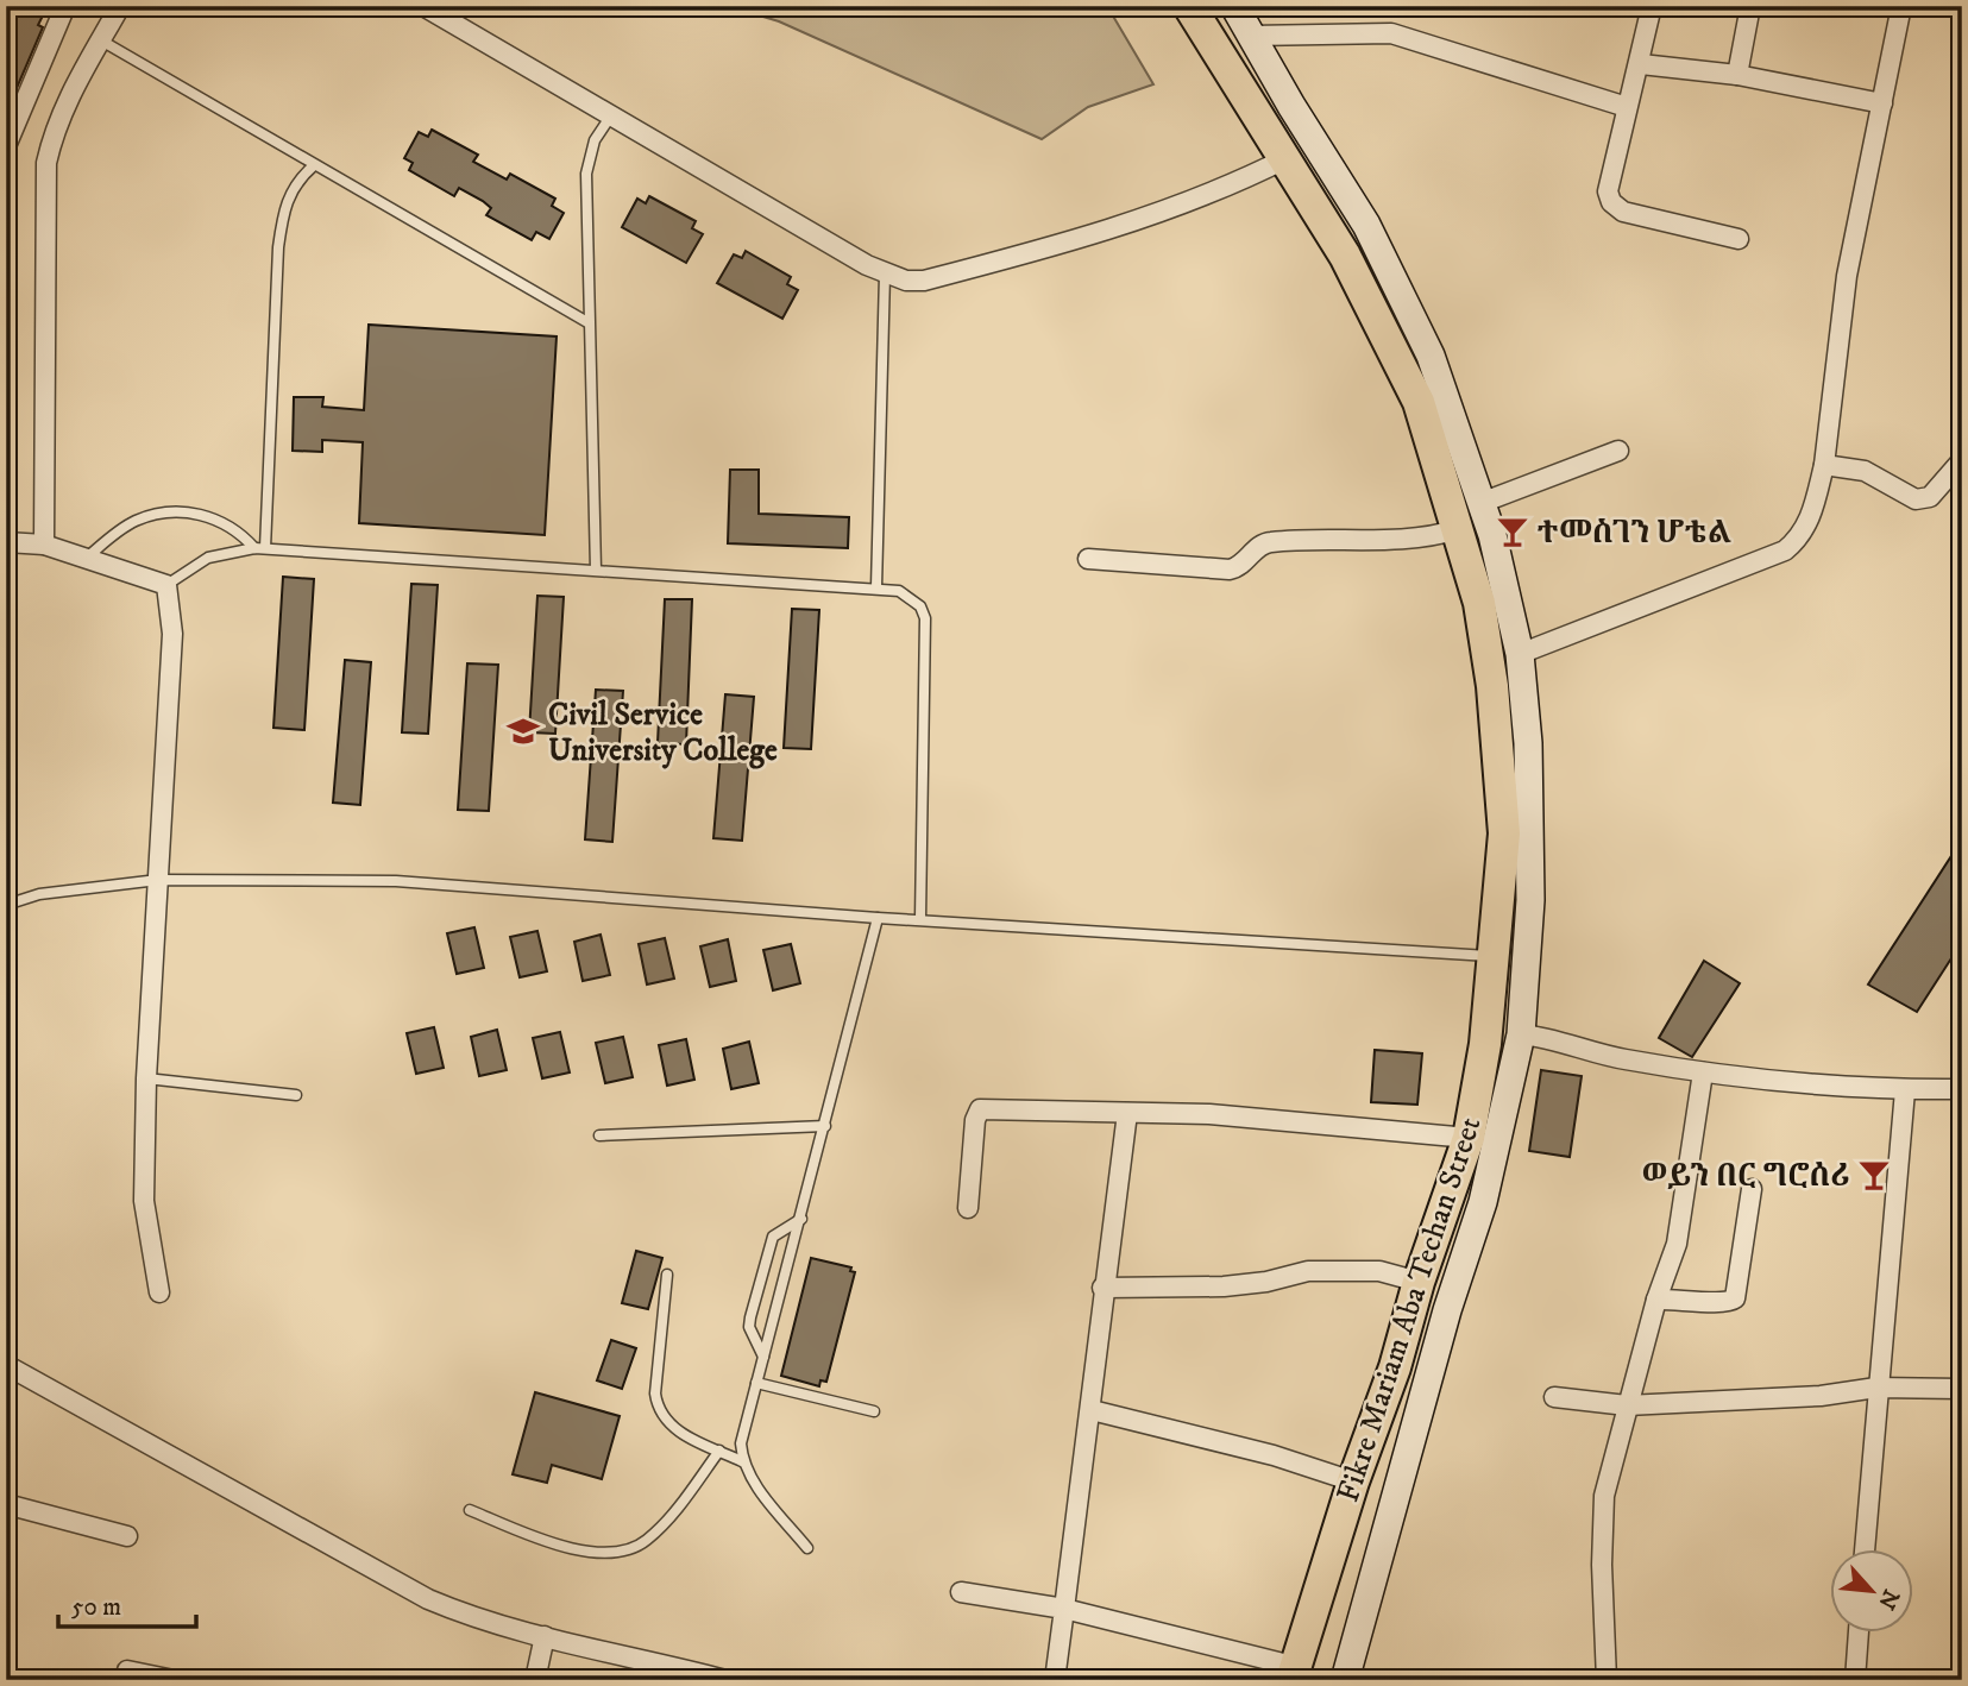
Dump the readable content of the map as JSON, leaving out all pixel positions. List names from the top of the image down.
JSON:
{
  "streets": {
    "main road": ["Fikre Mariam Aba Techan Street"]
  },
  "places": {
    "bar": ["ተመስገን ሆቴል", "ወይን በር ግሮሰሪ"],
    "school or university": ["Civil Service University College"]
  },
  "scale_bar": "50 m",
  "north": "bottom right"
}
